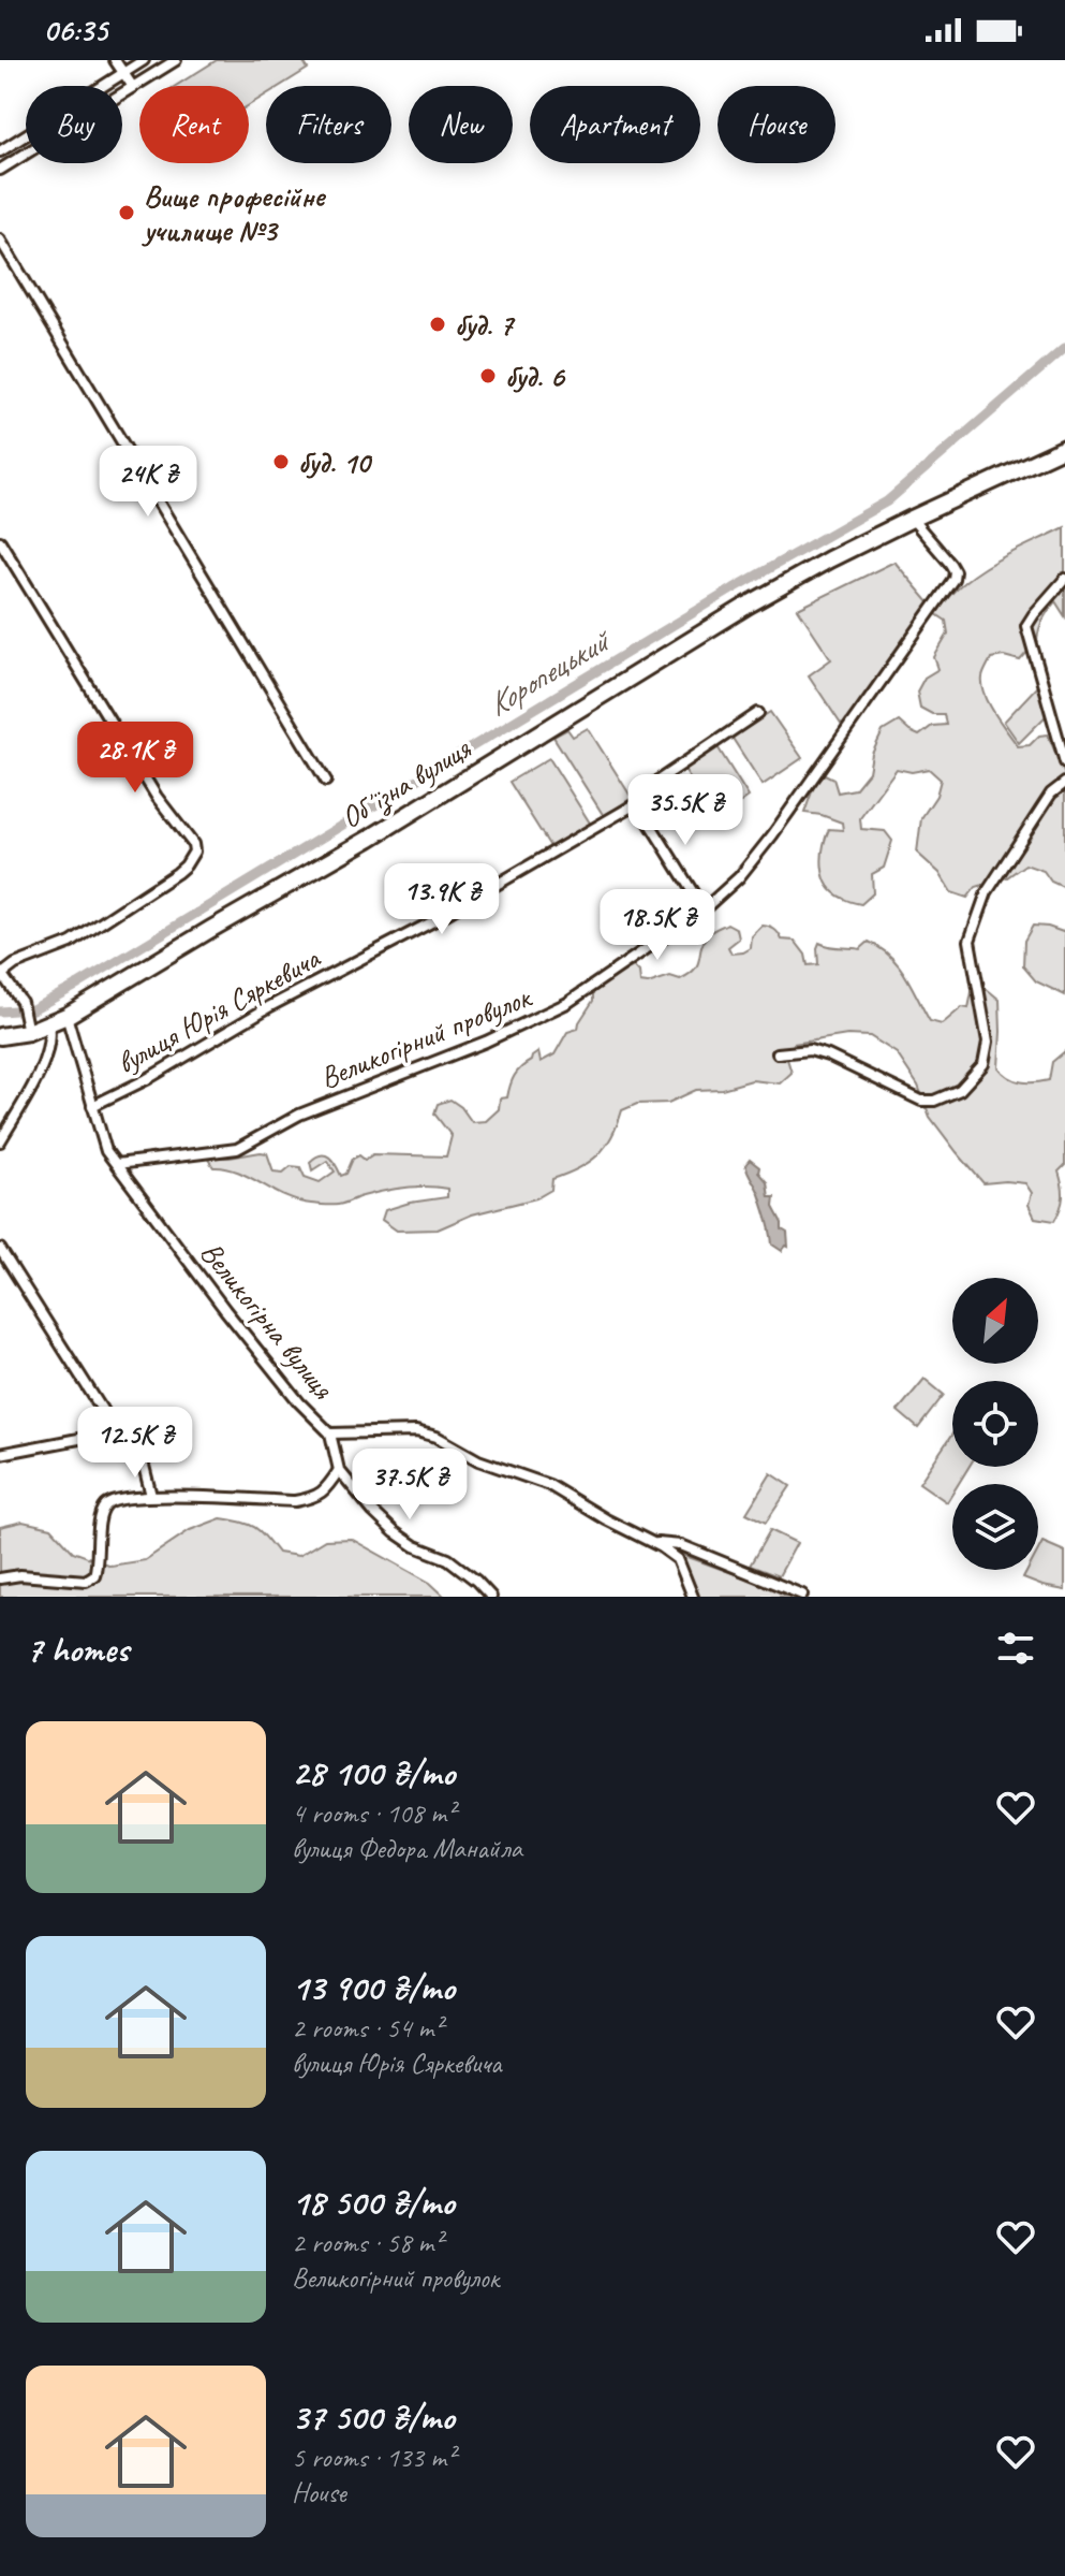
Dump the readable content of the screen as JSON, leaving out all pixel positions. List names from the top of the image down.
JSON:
{
  "streets": {
    "main road": ["Обʼїзна вулиця"],
    "street": ["вулиця Юрія Сяркевича", "Великогірний провулок", "Великогірна вулиця"]
  },
  "crossings": [
    ["Обʼїзна вулиця", "Великогірний провулок"],
    ["Обʼїзна вулиця", "Великогірна вулиця"],
    ["вулиця Юрія Сяркевича", "Великогірна вулиця"],
    ["Великогірний провулок", "Великогірна вулиця"]
  ],
  "water": ["Коропецький"],
  "places": [
    "Вище професійне училище №3",
    "буд. 7",
    "буд. 6",
    "буд. 10"
  ],
  "north": "top right",
  "page": {
    "status": "06:35",
    "chip": [
      "Buy",
      "Rent",
      "Filters",
      "New",
      "Apartment",
      "House"
    ],
    "price": [
      "24K ₴",
      "28.1K ₴",
      "35.5K ₴",
      "13.9K ₴",
      "18.5K ₴",
      "12.5K ₴",
      "37.5K ₴"
    ],
    "heading": "7 homes",
    "list": [
      {
        "name": "28 100 ₴/mo",
        "note": "4 rooms · 108 m² · вулиця Федора Манайла"
      },
      {
        "name": "13 900 ₴/mo",
        "note": "2 rooms · 54 m² · вулиця Юрія Сяркевича"
      },
      {
        "name": "18 500 ₴/mo",
        "note": "2 rooms · 58 m² · Великогірний провулок"
      },
      {
        "name": "37 500 ₴/mo",
        "note": "5 rooms · 133 m² · House"
      }
    ]
  }
}
